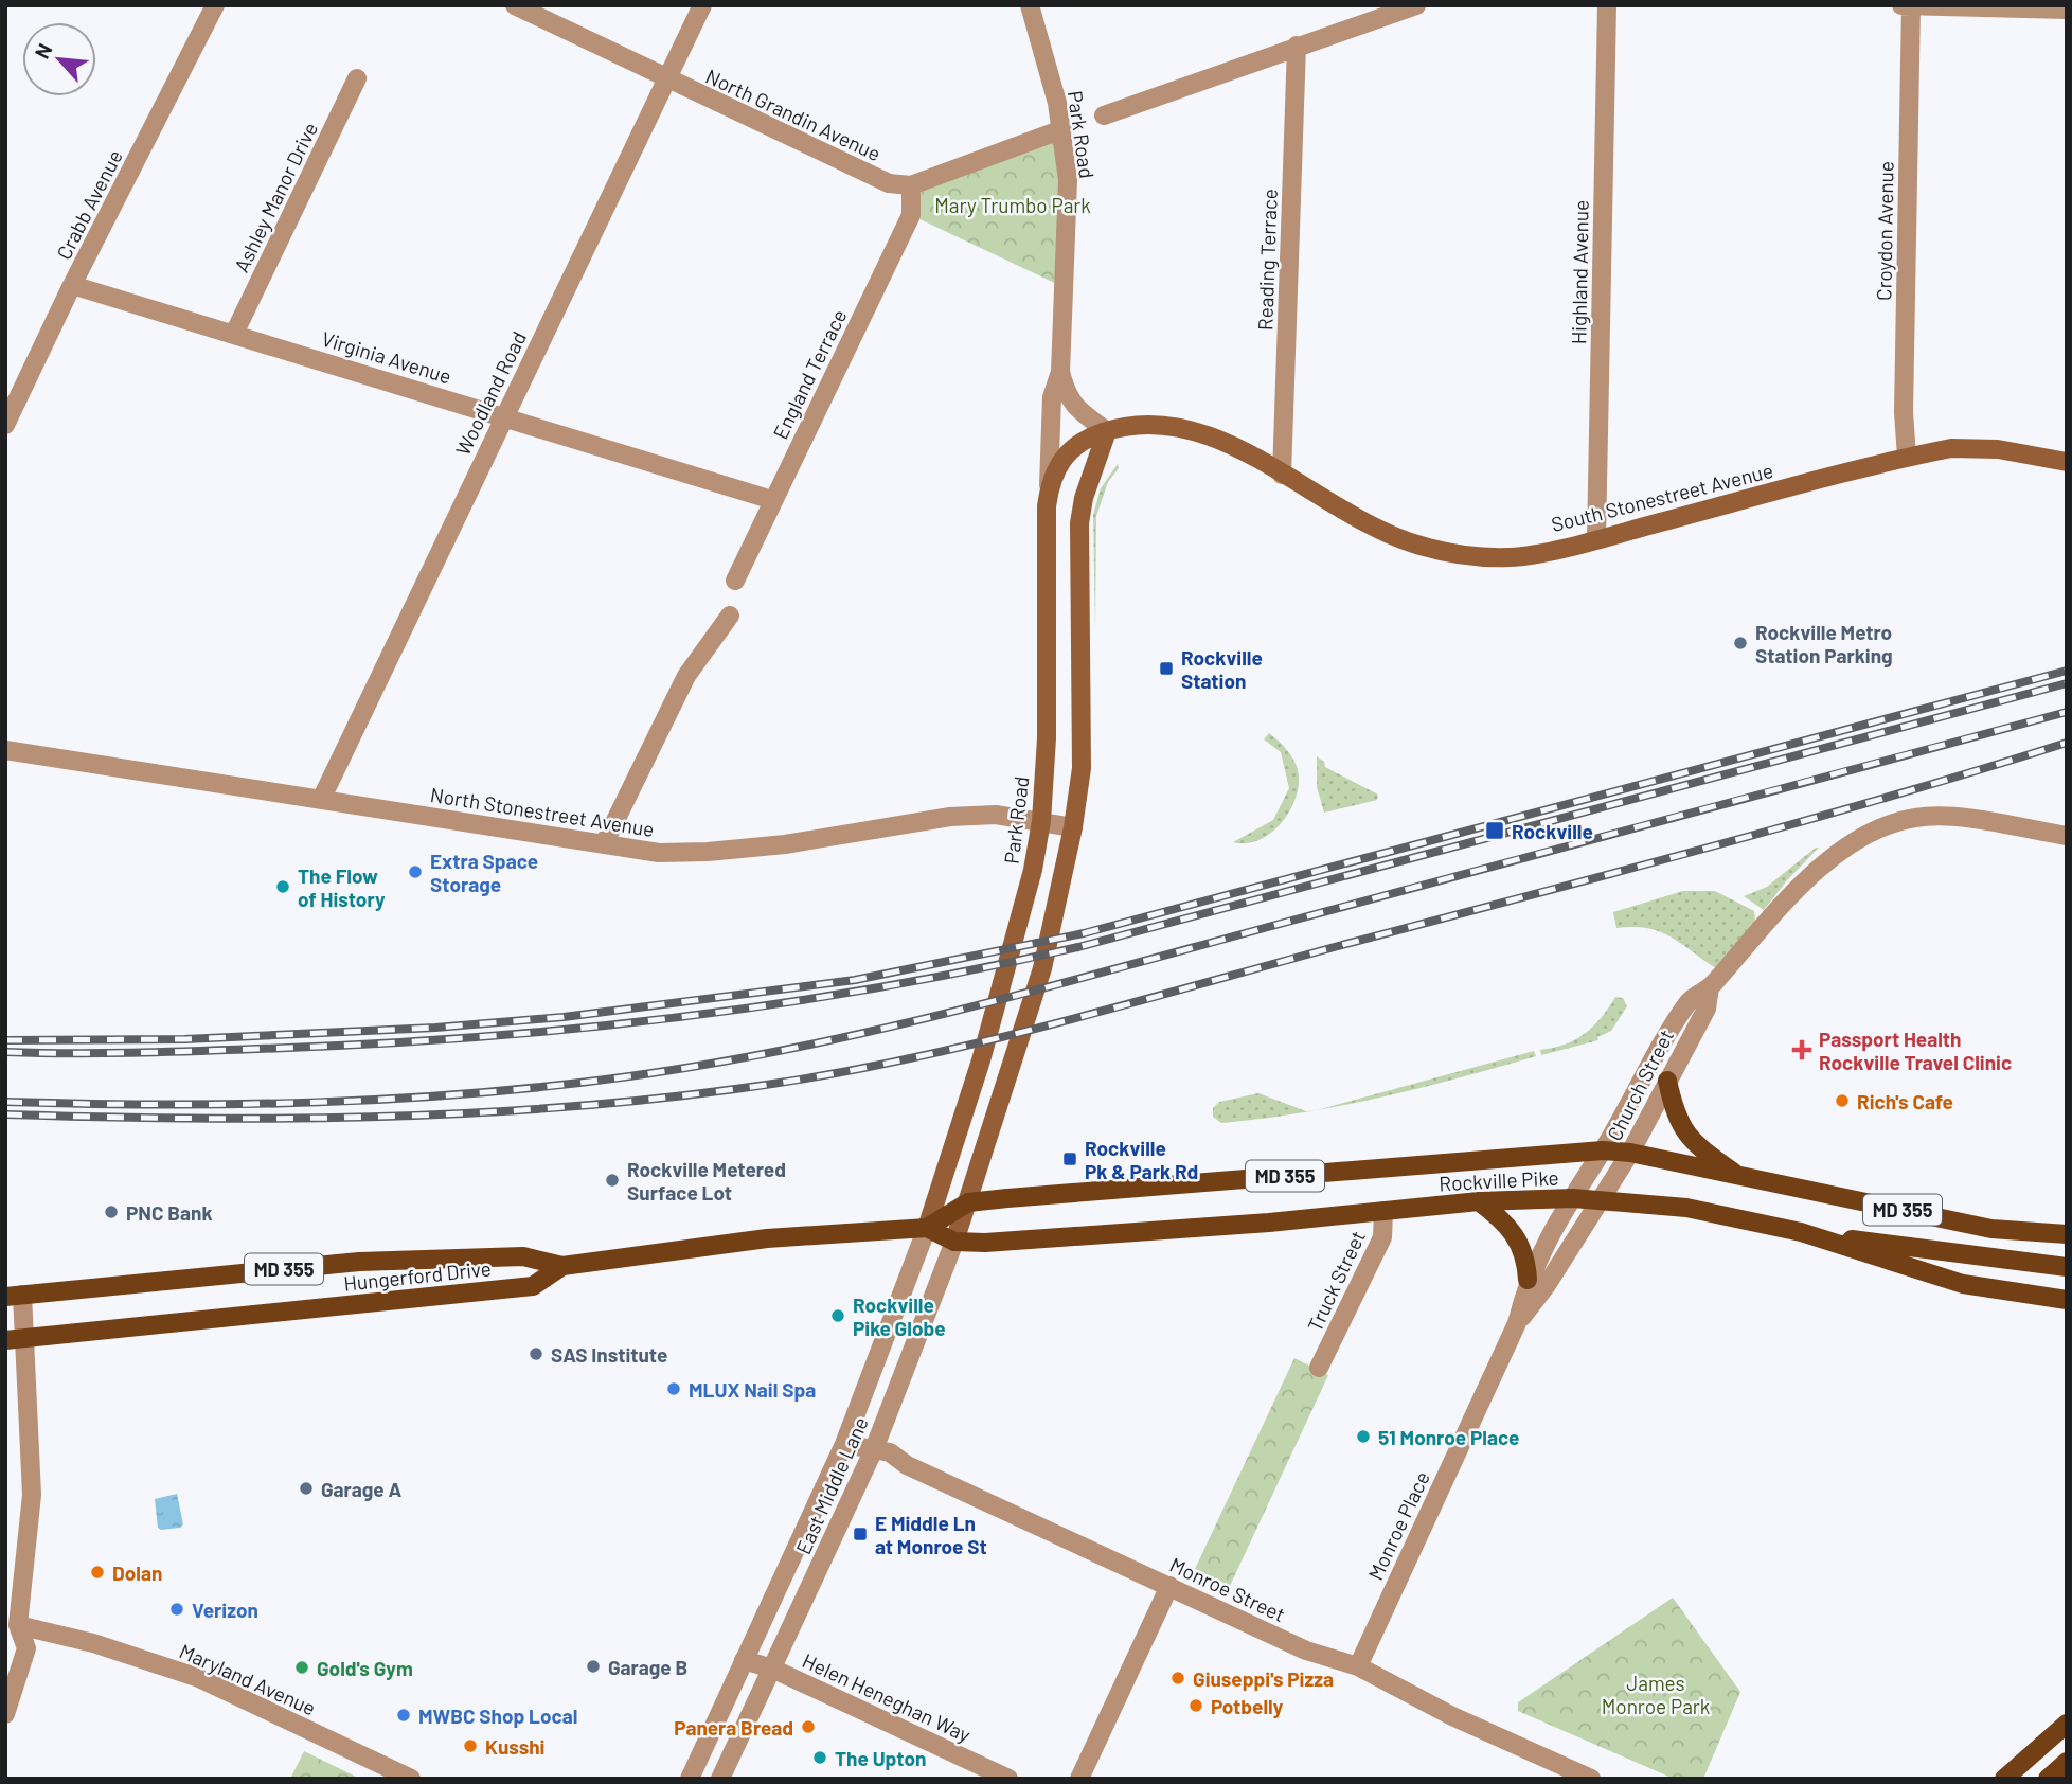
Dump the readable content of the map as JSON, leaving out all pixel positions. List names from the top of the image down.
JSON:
{
  "streets": {
    "main road": [
      "Park Road",
      "South Stonestreet Avenue",
      "MD 355",
      "Rockville Pike",
      "Hungerford Drive",
      "East Middle Lane"
    ],
    "street": [
      "North Grandin Avenue",
      "Ashley Manor Drive",
      "Crabb Avenue",
      "Croydon Avenue",
      "Reading Terrace",
      "Highland Avenue",
      "Virginia Avenue",
      "England Terrace",
      "Woodland Road",
      "North Stonestreet Avenue",
      "Church Street",
      "Truck Street",
      "Monroe Place",
      "Monroe Street",
      "Maryland Avenue",
      "Helen Heneghan Way"
    ]
  },
  "crossings": [
    ["North Grandin Avenue", "England Terrace"],
    ["North Grandin Avenue", "Woodland Road"],
    ["Park Road", "South Stonestreet Avenue"],
    ["Park Road", "North Stonestreet Avenue"],
    ["Park Road", "Rockville Pike"],
    ["Park Road", "Hungerford Drive"],
    ["Park Road", "East Middle Lane"],
    ["Ashley Manor Drive", "Virginia Avenue"],
    ["Crabb Avenue", "Virginia Avenue"],
    ["Croydon Avenue", "South Stonestreet Avenue"],
    ["Reading Terrace", "South Stonestreet Avenue"],
    ["Highland Avenue", "South Stonestreet Avenue"],
    ["Virginia Avenue", "England Terrace"],
    ["Virginia Avenue", "Woodland Road"],
    ["Woodland Road", "North Stonestreet Avenue"],
    ["Church Street", "Rockville Pike"],
    ["Church Street", "Monroe Place"],
    ["Rockville Pike", "Hungerford Drive"],
    ["Rockville Pike", "Truck Street"],
    ["Rockville Pike", "East Middle Lane"],
    ["Rockville Pike", "Monroe Place"],
    ["Hungerford Drive", "East Middle Lane"],
    ["East Middle Lane", "Monroe Street"],
    ["East Middle Lane", "Helen Heneghan Way"],
    ["Monroe Place", "Monroe Street"]
  ],
  "parks": ["Mary Trumbo Park", "James Monroe Park"],
  "places": {
    "other": [
      "Rockville Metro Station Parking",
      "Extra Space Storage",
      "The Flow of History",
      "Rich's Cafe",
      "Rockville Metered Surface Lot",
      "PNC Bank",
      "Rockville Pike Globe",
      "SAS Institute",
      "MLUX Nail Spa",
      "51 Monroe Place",
      "Garage A",
      "Dolan",
      "Verizon",
      "Garage B",
      "Gold's Gym",
      "Giuseppi's Pizza",
      "Potbelly",
      "MWBC Shop Local",
      "Panera Bread",
      "Kusshi",
      "The Upton"
    ],
    "transit": [
      "Rockville Station",
      "Rockville",
      "Rockville Pk & Park Rd",
      "E Middle Ln at Monroe St"
    ],
    "health": ["Passport Health Rockville Travel Clinic"]
  },
  "north": "top left"
}
